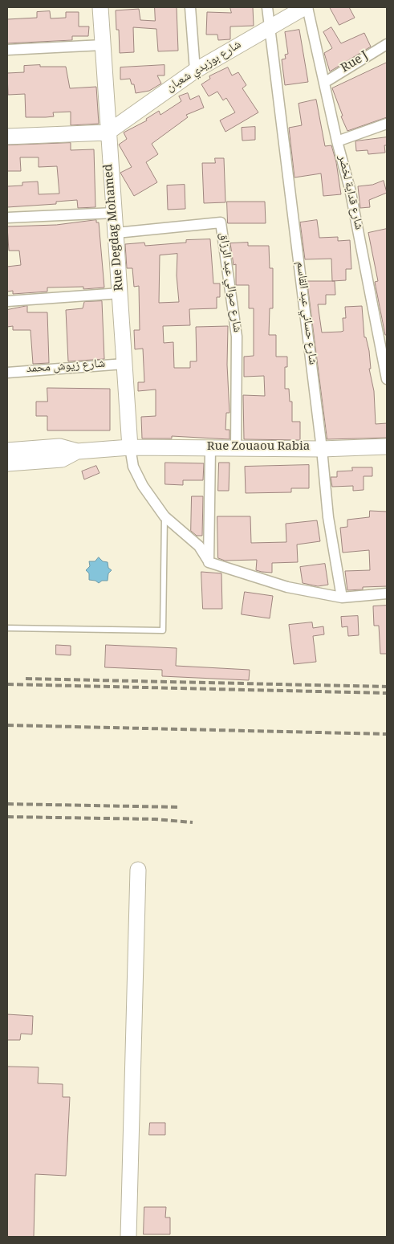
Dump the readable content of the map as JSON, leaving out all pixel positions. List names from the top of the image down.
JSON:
{
  "streets": {
    "street": [
      "Rue J",
      "شارع بوزيدي شعبان",
      "شارع قداية لخضر",
      "Rue Degdag Mohamed",
      "شارع صوالي عبد الرزاق",
      "شارع حساني عبد القاسم",
      "شارع زيوش محمد",
      "Rue Zouaou Rabia"
    ]
  },
  "crossings": [
    ["Rue J", "شارع قداية لخضر"],
    ["شارع بوزيدي شعبان", "شارع قداية لخضر"],
    ["شارع بوزيدي شعبان", "Rue Degdag Mohamed"],
    ["شارع بوزيدي شعبان", "شارع حساني عبد القاسم"],
    ["Rue Degdag Mohamed", "شارع صوالي عبد الرزاق"],
    ["Rue Degdag Mohamed", "شارع زيوش محمد"],
    ["Rue Degdag Mohamed", "Rue Zouaou Rabia"],
    ["شارع صوالي عبد الرزاق", "Rue Zouaou Rabia"],
    ["شارع حساني عبد القاسم", "Rue Zouaou Rabia"]
  ]
}
